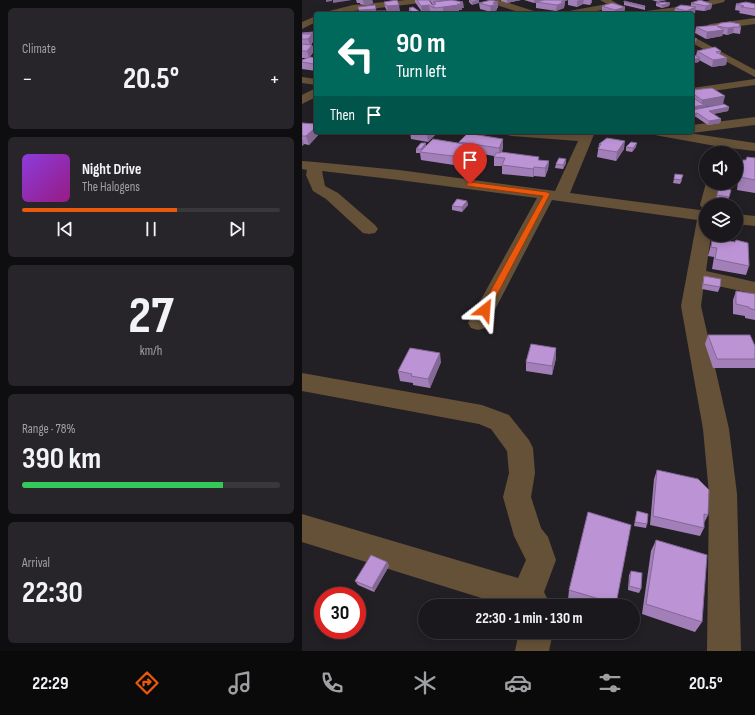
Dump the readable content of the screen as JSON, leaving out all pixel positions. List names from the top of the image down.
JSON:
{
  "page": {
    "tile": [
      "Climate",
      ["27", "km/h"],
      ["Range · 78%", "390 km"],
      ["Arrival", "22:30"]
    ],
    "turn": ["90 m", "Turn left"],
    "heat": ["−", "20.5°", "+"],
    "then": "Then",
    "song": ["Night Drive", "The Halogens"],
    "limit": "30",
    "trip": "22:30 · 1 min · 130 m",
    "tabs": ["22:29", "20.5°"]
  }
}
